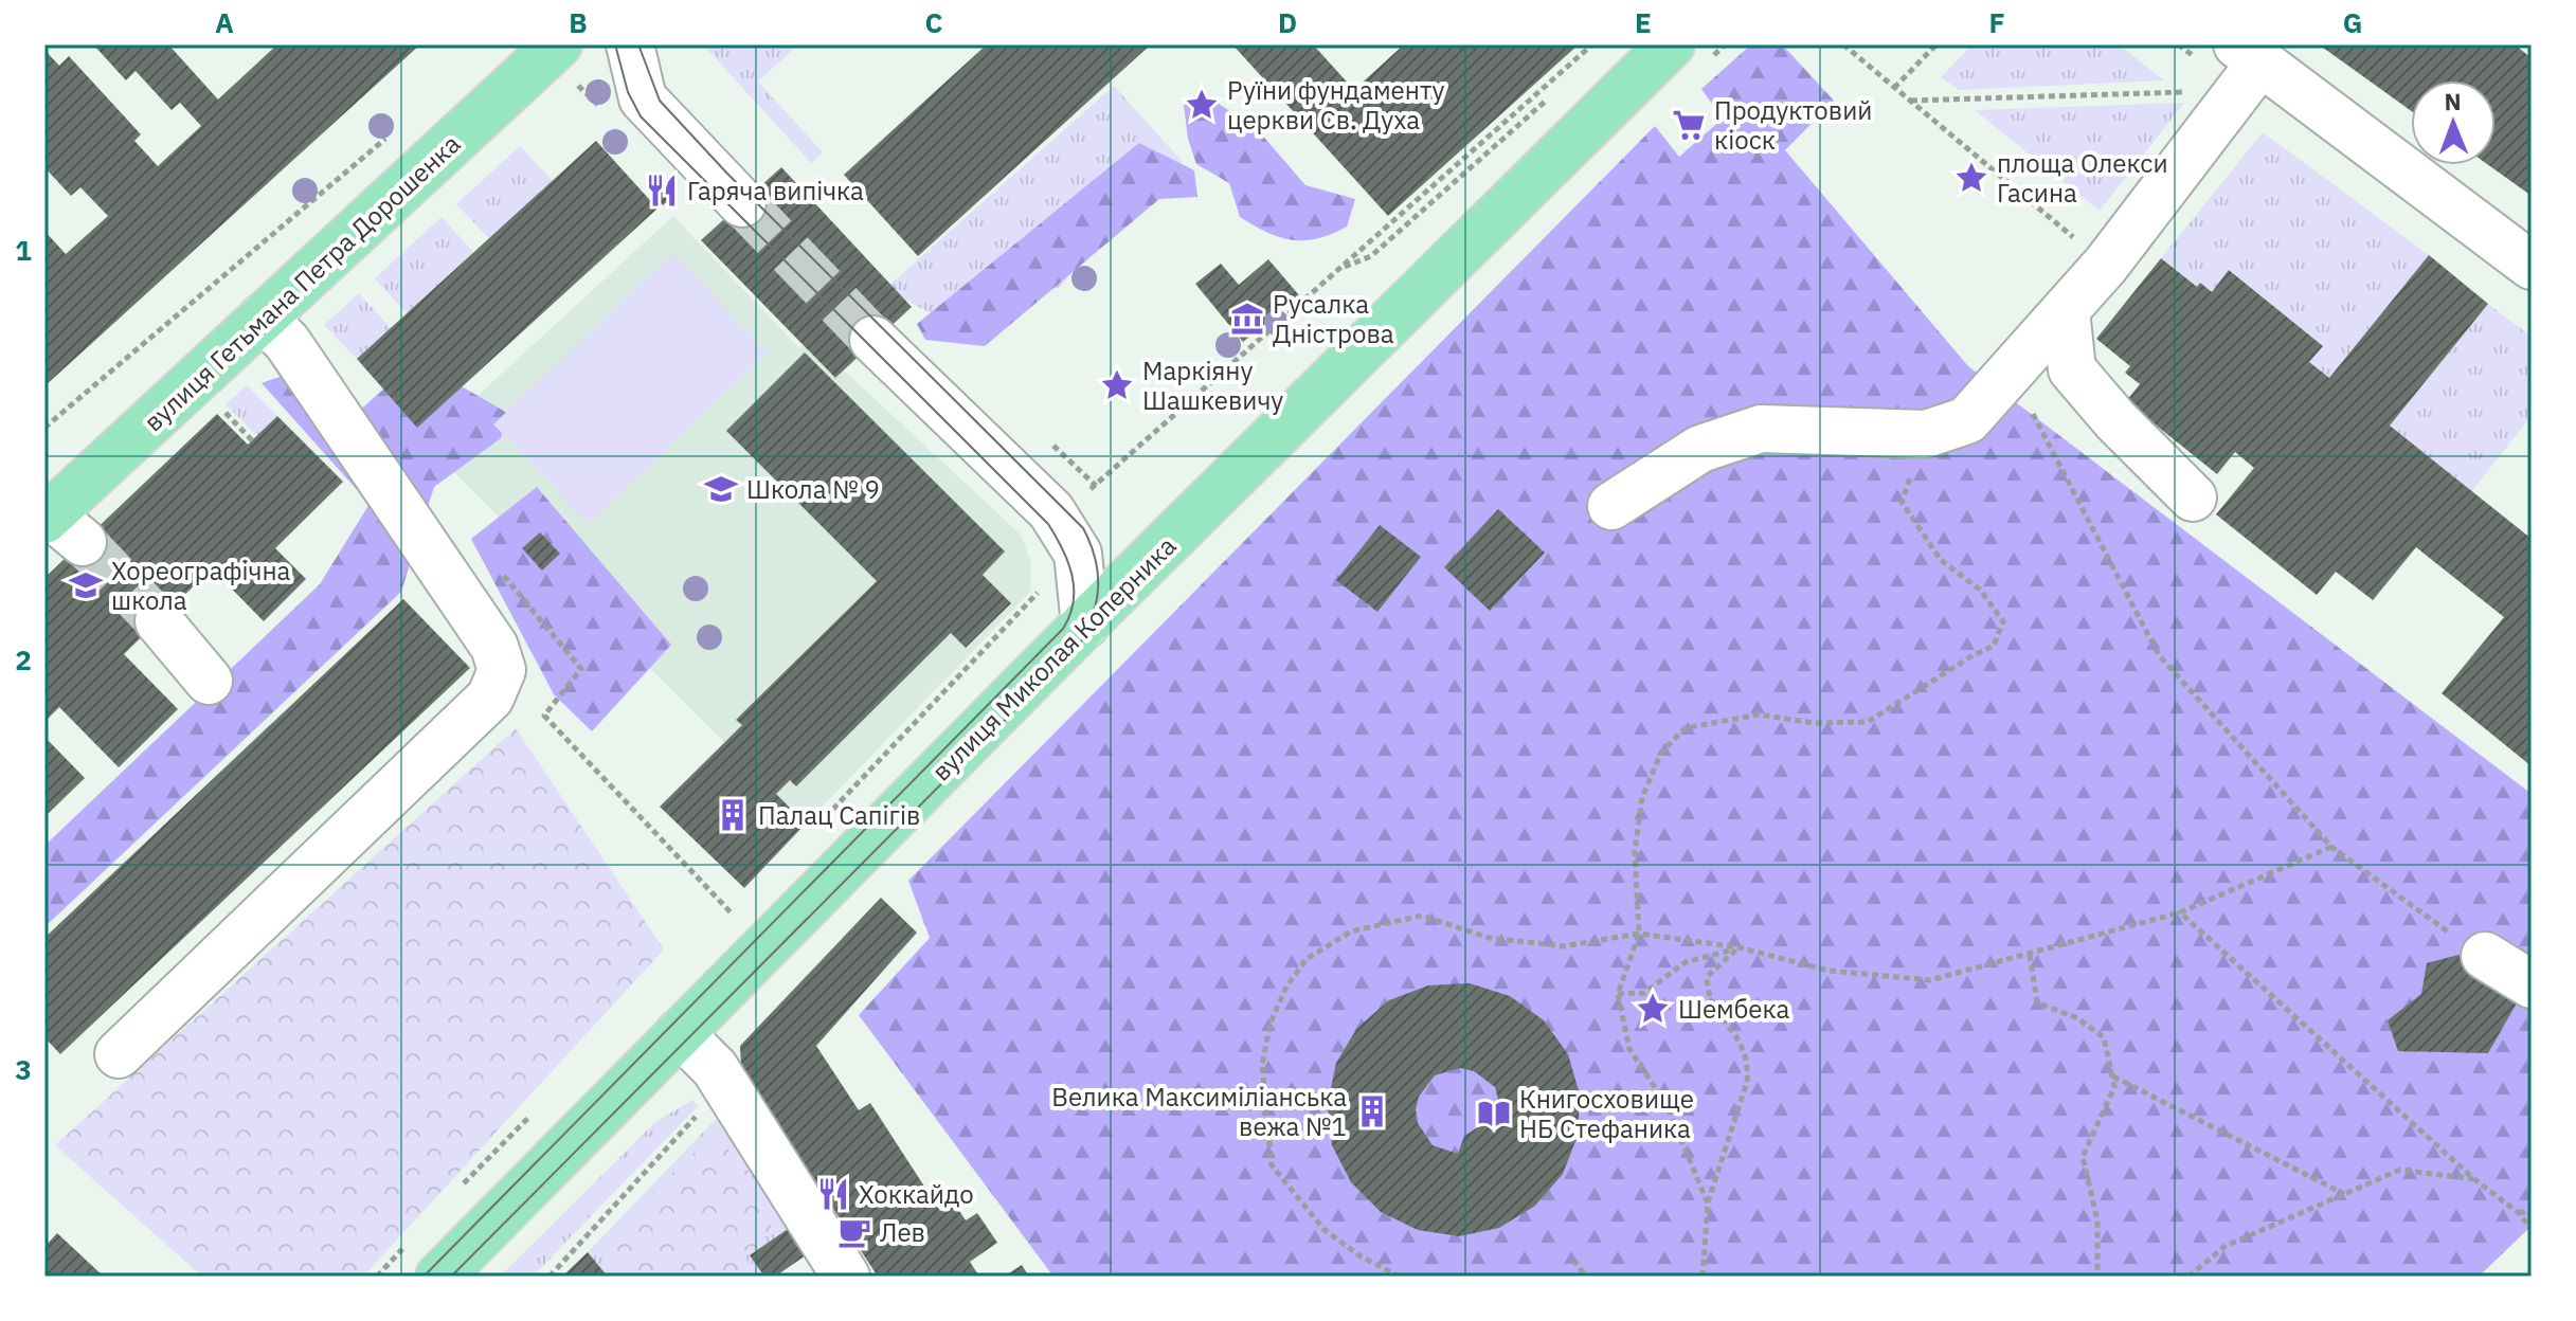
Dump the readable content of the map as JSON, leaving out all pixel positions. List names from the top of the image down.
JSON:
{
  "streets": {
    "main road": ["вулиця Гетьмана Петра Дорошенка", "вулиця Миколая Коперника"]
  },
  "places": {
    "place": [
      "Руїни фундаменту церкви Св. Духа",
      "площа Олекси Гасина",
      "Маркіяну Шашкевичу",
      "Шембека"
    ],
    "supermarket": ["Продуктовий кіоск"],
    "restaurant": ["Гаряча випічка", "Хоккайдо"],
    "museum": ["Русалка Дністрова"],
    "school or university": ["Школа № 9", "Хореографічна школа"],
    "building": ["Палац Сапігів", "Велика Максиміліанська вежа №1"],
    "library": ["Книгосховище НБ Стефаника"],
    "cafe": ["Лев"]
  },
  "north": "top",
  "grid": {
    "columns": [
      "A",
      "B",
      "C",
      "D",
      "E",
      "F",
      "G"
    ],
    "rows": ["1", "2", "3"]
  }
}
